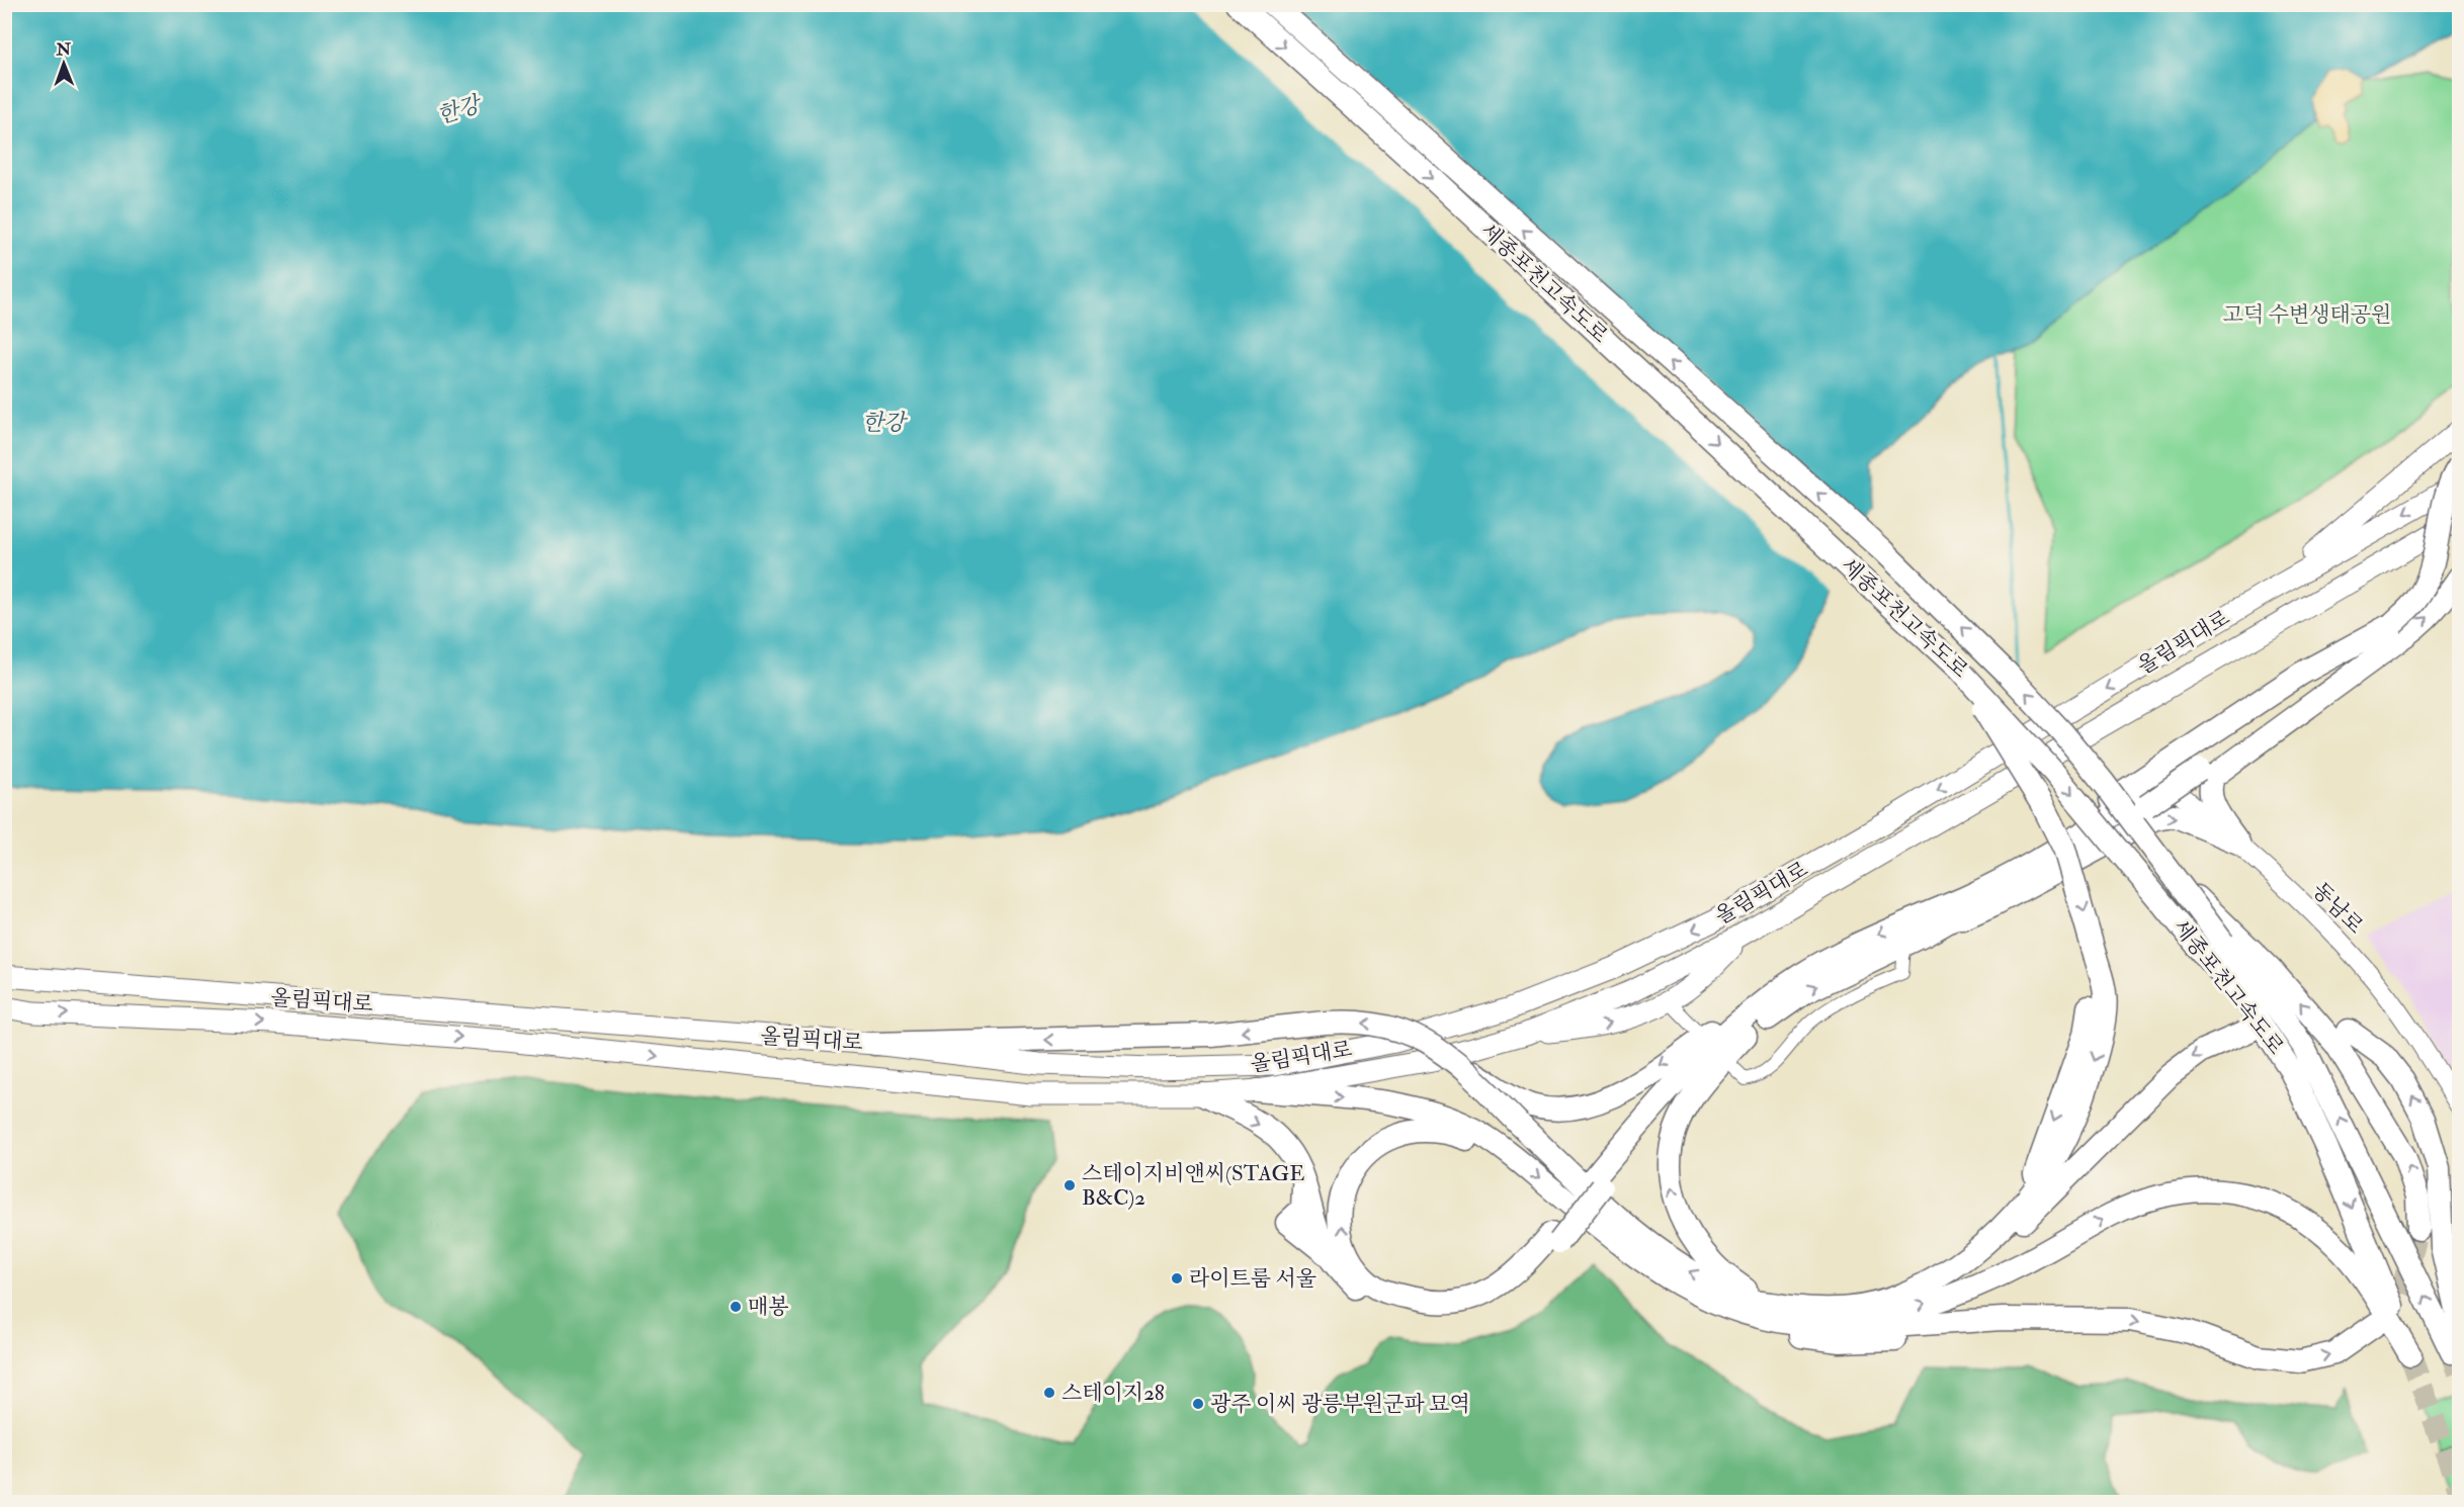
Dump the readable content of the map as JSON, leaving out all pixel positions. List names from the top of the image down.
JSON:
{
  "streets": {
    "highway": ["세종포천고속도로", "올림픽대로"],
    "main road": ["동남로"]
  },
  "water": ["한강"],
  "parks": ["고덕 수변생태공원"],
  "places": [
    "스테이지비앤씨(STAGE B&C)2",
    "라이트룸 서울",
    "매봉",
    "스테이지28",
    "광주 이씨 광릉부원군파 묘역"
  ],
  "north": "top"
}
